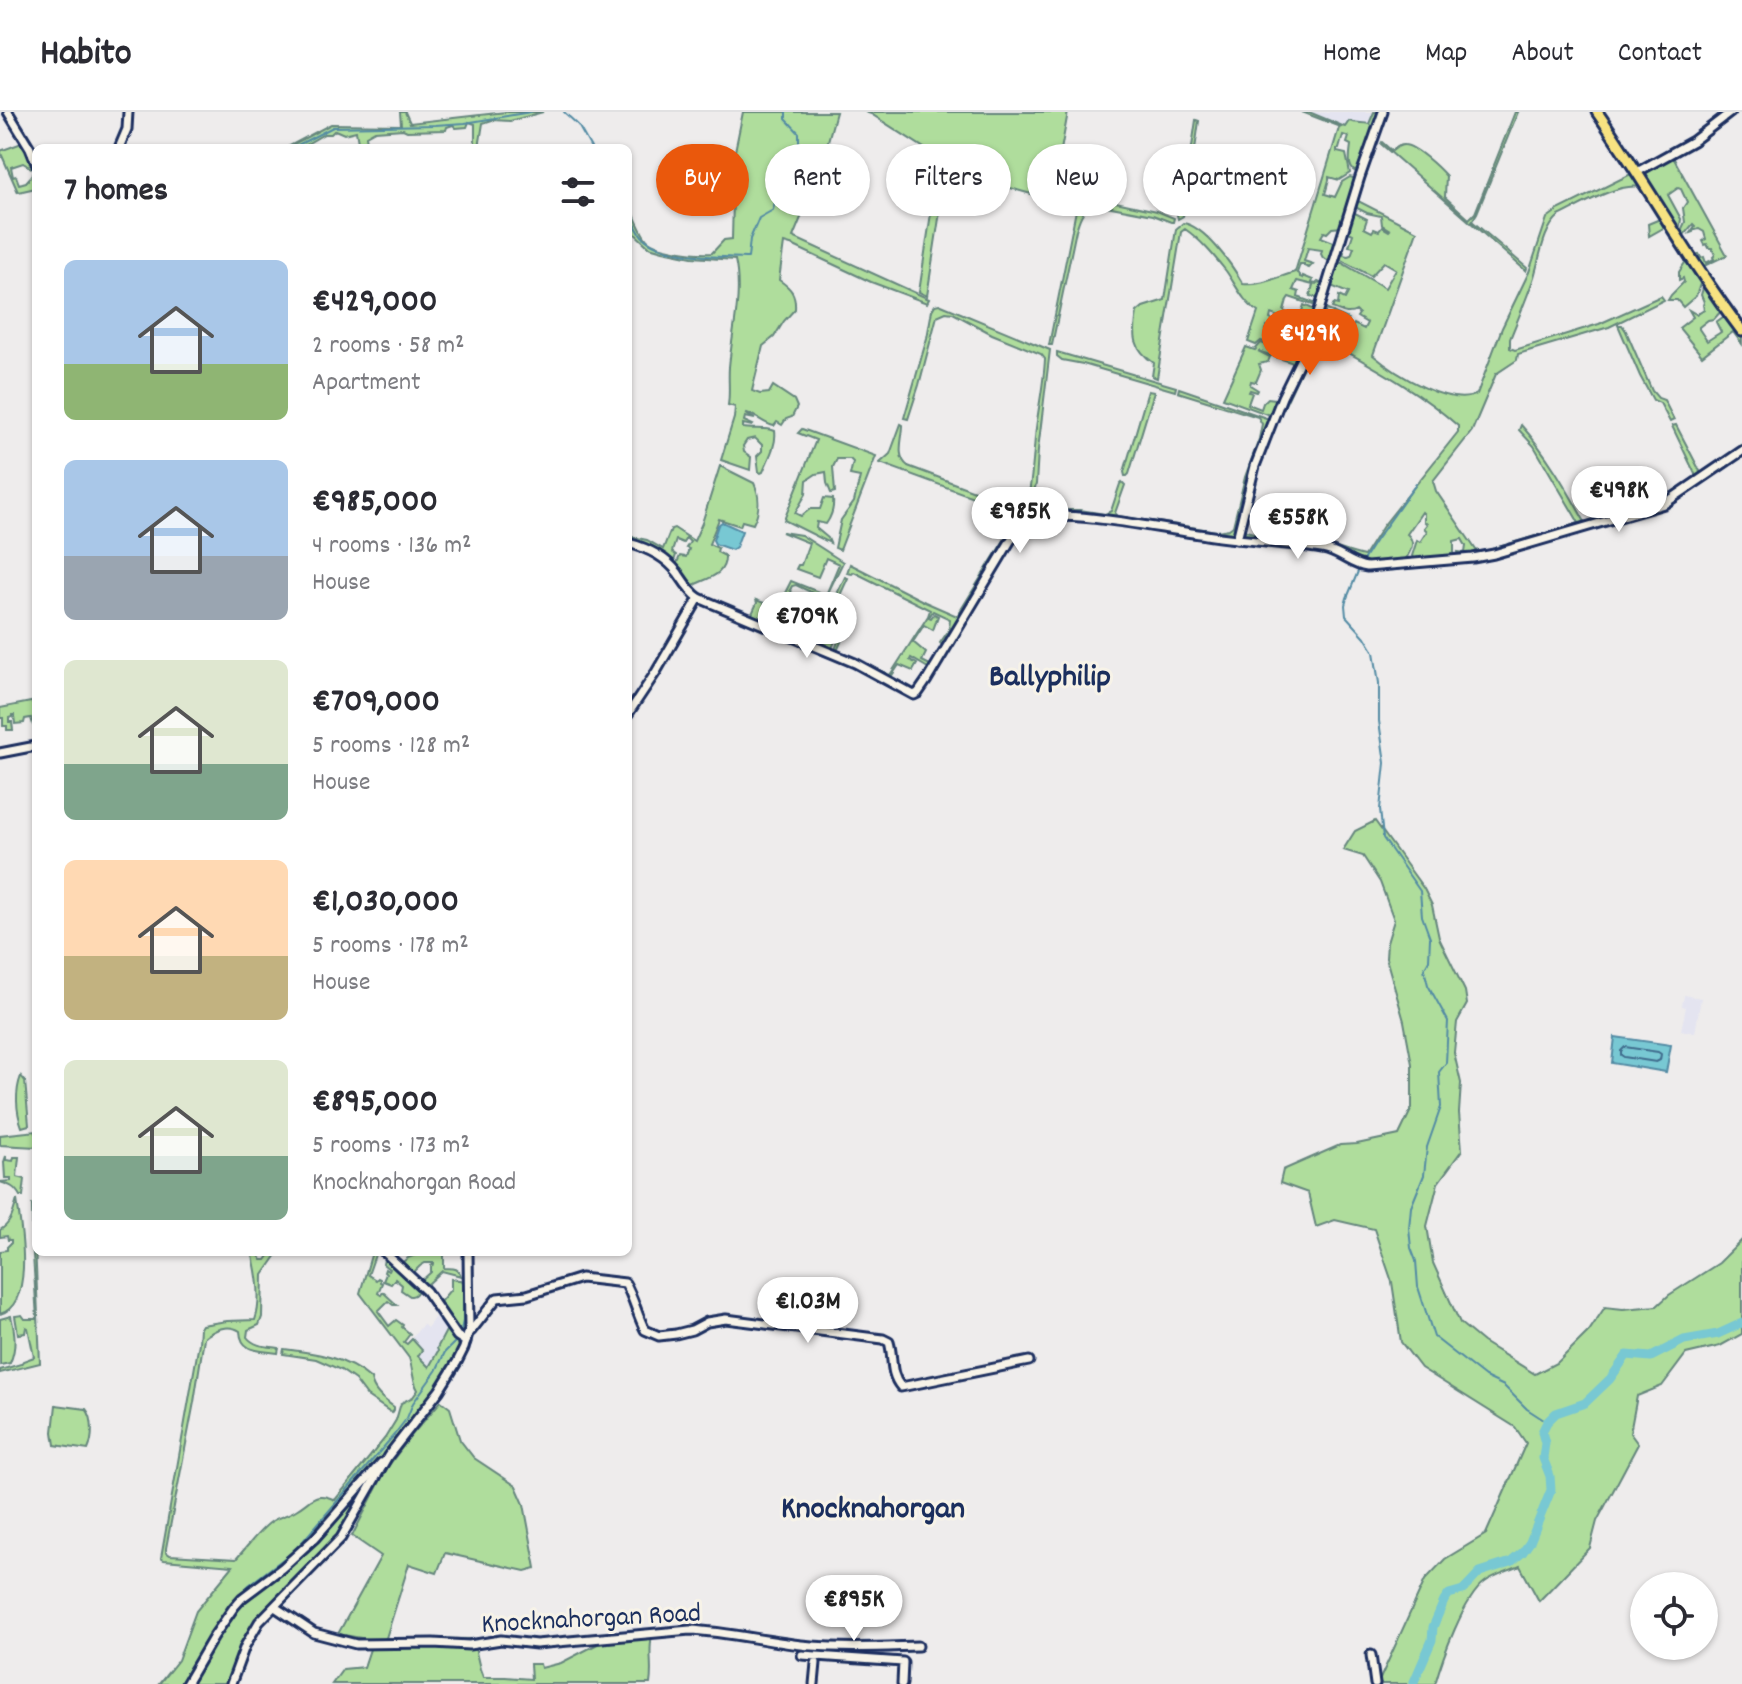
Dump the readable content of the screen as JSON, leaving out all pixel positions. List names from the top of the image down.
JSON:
{
  "streets": {
    "street": ["Knocknahorgan Road"]
  },
  "districts": ["Ballyphilip", "Knocknahorgan"],
  "page": {
    "header": "Habito",
    "nav": [
      "Home",
      "Map",
      "About",
      "Contact"
    ],
    "chip": [
      "Buy",
      "Rent",
      "Filters",
      "New",
      "Apartment"
    ],
    "heading": "7 homes",
    "list": [
      {
        "name": "€429,000",
        "note": "2 rooms · 58 m² · Apartment"
      },
      {
        "name": "€985,000",
        "note": "4 rooms · 136 m² · House"
      },
      {
        "name": "€709,000",
        "note": "5 rooms · 128 m² · House"
      },
      {
        "name": "€1,030,000",
        "note": "5 rooms · 178 m² · House"
      },
      {
        "name": "€895,000",
        "note": "5 rooms · 173 m² · Knocknahorgan Road"
      }
    ],
    "price": [
      "€429K",
      "€498K",
      "€985K",
      "€558K",
      "€709K",
      "€1.03M",
      "€895K"
    ]
  }
}
